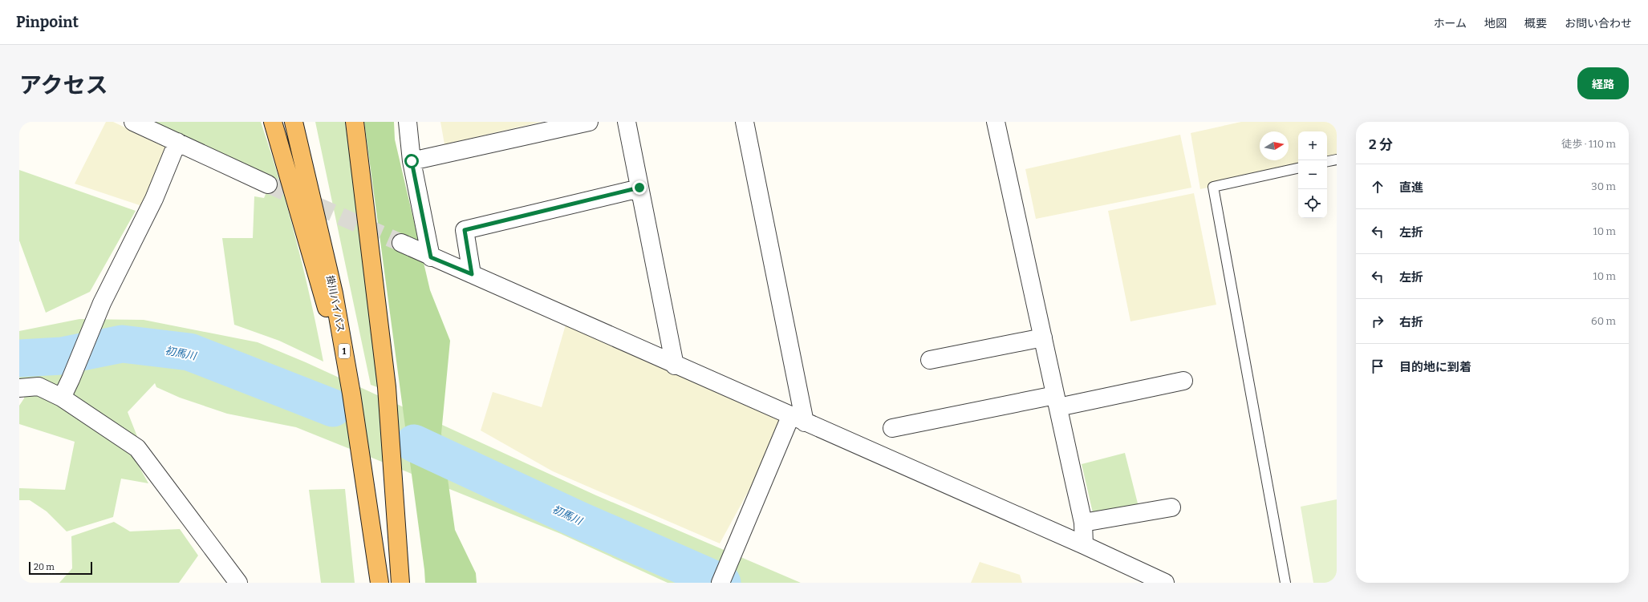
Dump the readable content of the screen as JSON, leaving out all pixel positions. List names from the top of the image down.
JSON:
{
  "streets": {
    "highway": ["掛川バイパス", "1"]
  },
  "water": ["初馬川"],
  "scale_bar": "20 m",
  "north": "right",
  "page": {
    "header": "Pinpoint",
    "nav": [
      "ホーム",
      "地図",
      "概要",
      "お問い合わせ"
    ],
    "title": "アクセス",
    "buttons": "経路",
    "heading": ["2 分", "徒歩 · 110 m"],
    "map_buttons": ["+", "−"],
    "list": [
      ["直進", "30 m"],
      ["左折", "10 m"],
      ["左折", "10 m"],
      ["右折", "60 m"],
      "目的地に到着"
    ],
    "scale": "20 m"
  }
}
